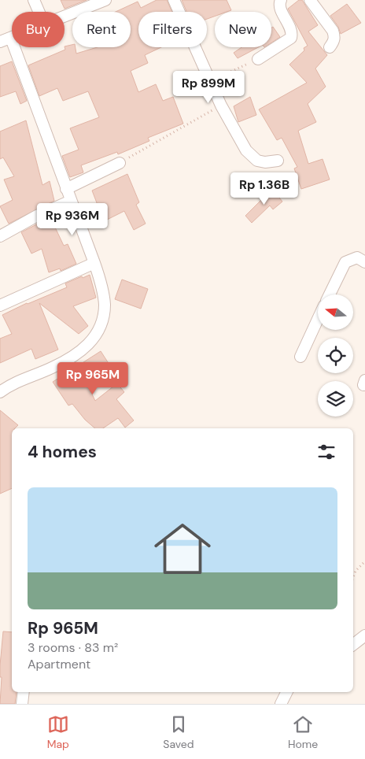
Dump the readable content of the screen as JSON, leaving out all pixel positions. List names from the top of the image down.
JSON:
{
  "north": "left",
  "page": {
    "chip": [
      "Buy",
      "Rent",
      "Filters",
      "New"
    ],
    "price": [
      "Rp 899M",
      "Rp 1.36B",
      "Rp 936M",
      "Rp 965M"
    ],
    "heading": "4 homes",
    "list": [
      {
        "name": "Rp 965M",
        "note": "3 rooms · 83 m² · Apartment"
      }
    ],
    "tabs": ["Map", "Saved", "Home"]
  }
}
